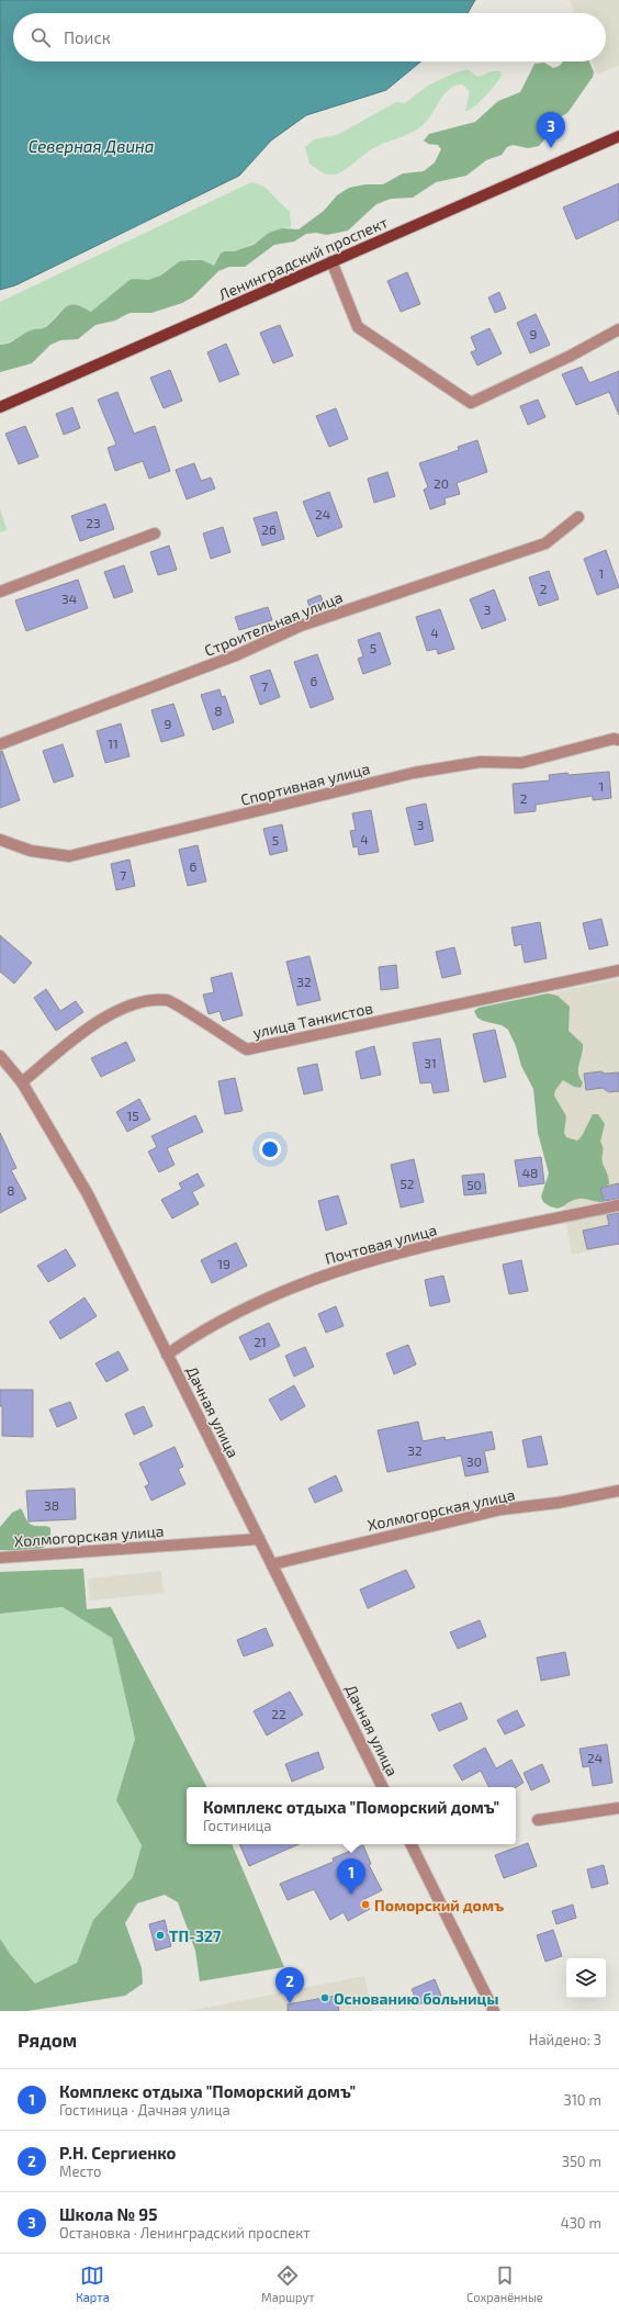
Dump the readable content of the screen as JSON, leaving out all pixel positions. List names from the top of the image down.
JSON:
{
  "streets": {
    "main road": ["Ленинградский проспект"],
    "street": [
      "Строительная улица",
      "Спортивная улица",
      "улица Танкистов",
      "Почтовая улица",
      "Дачная улица",
      "Холмогорская улица"
    ]
  },
  "crossings": [
    ["улица Танкистов", "Дачная улица"],
    ["Почтовая улица", "Дачная улица"],
    ["Дачная улица", "Холмогорская улица"]
  ],
  "water": ["Северная Двина"],
  "places": ["Поморский домъ", "ТП-327", "Основанию больницы"],
  "house_numbers": [
    "9",
    "20",
    "24",
    "23",
    "26",
    "1",
    "2",
    "34",
    "3",
    "4",
    "5",
    "6",
    "7",
    "8",
    "9",
    "11",
    "1",
    "2",
    "3",
    "4",
    "5",
    "6",
    "7",
    "32",
    "31",
    "15",
    "48",
    "52",
    "50",
    "8",
    "19",
    "21",
    "32",
    "30",
    "38",
    "22",
    "24"
  ],
  "page": {
    "search": "Поиск",
    "pins": ["3", "1", "2"],
    "popup": ["Комплекс отдыха \"Поморский домъ\"", "Гостиница"],
    "heading": ["Рядом", "Найдено: 3"],
    "list": [
      {
        "mark": "1",
        "name": "Комплекс отдыха \"Поморский домъ\"",
        "note": "Гостиница · Дачная улица",
        "value": "310 m"
      },
      {
        "mark": "2",
        "name": "Р.Н. Сергиенко",
        "note": "Место",
        "value": "350 m"
      },
      {
        "mark": "3",
        "name": "Школа № 95",
        "note": "Остановка · Ленинградский проспект",
        "value": "430 m"
      }
    ],
    "nav": ["Карта", "Маршрут", "Сохранённые"]
  }
}
